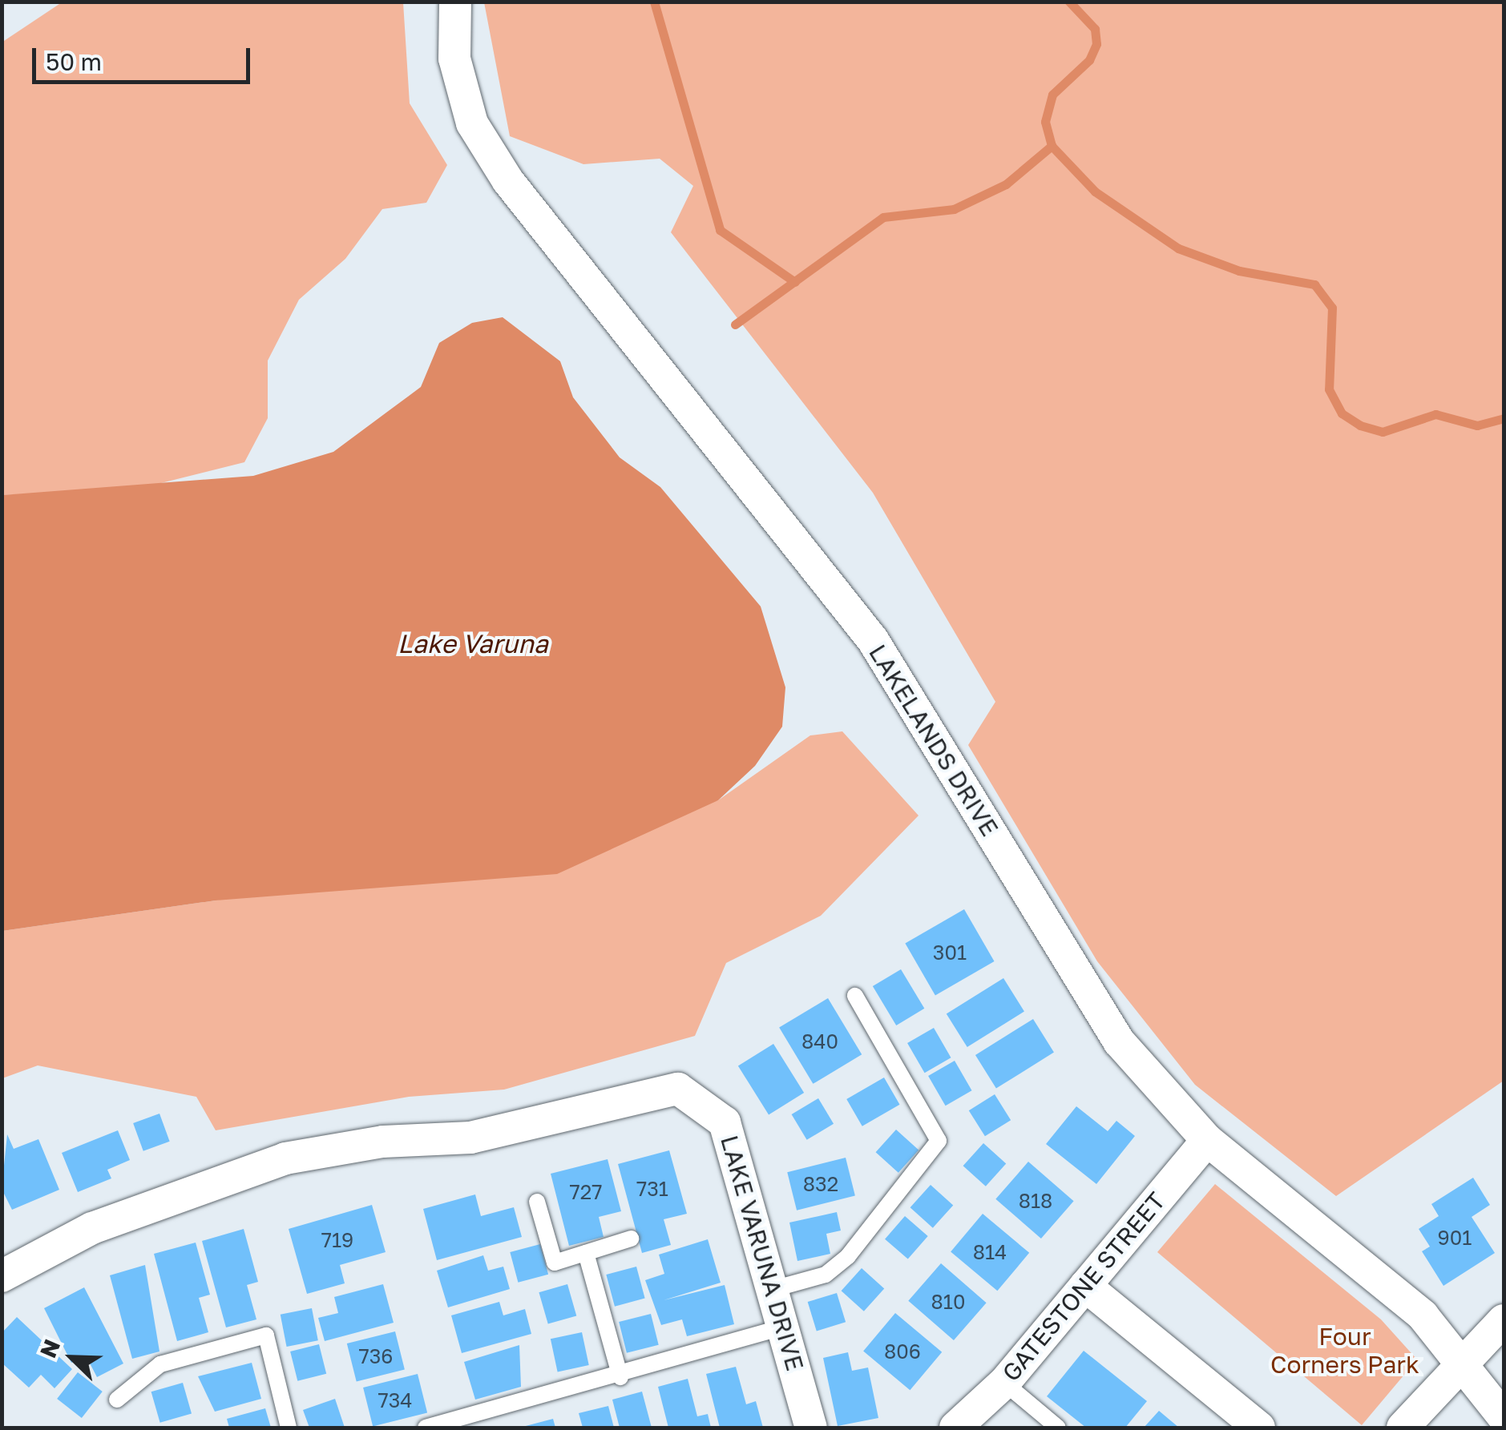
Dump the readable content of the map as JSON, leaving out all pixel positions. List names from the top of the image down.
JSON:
{
  "streets": {
    "street": ["LAKELANDS DRIVE", "LAKE VARUNA DRIVE", "GATESTONE STREET"]
  },
  "crossings": [
    ["LAKELANDS DRIVE", "GATESTONE STREET"]
  ],
  "water": ["Lake Varuna"],
  "parks": ["Four Corners Park"],
  "house_numbers": [
    "301",
    "840",
    "832",
    "731",
    "727",
    "818",
    "901",
    "719",
    "814",
    "810",
    "806",
    "736",
    "734"
  ],
  "scale_bar": "50 m",
  "north": "top left"
}
